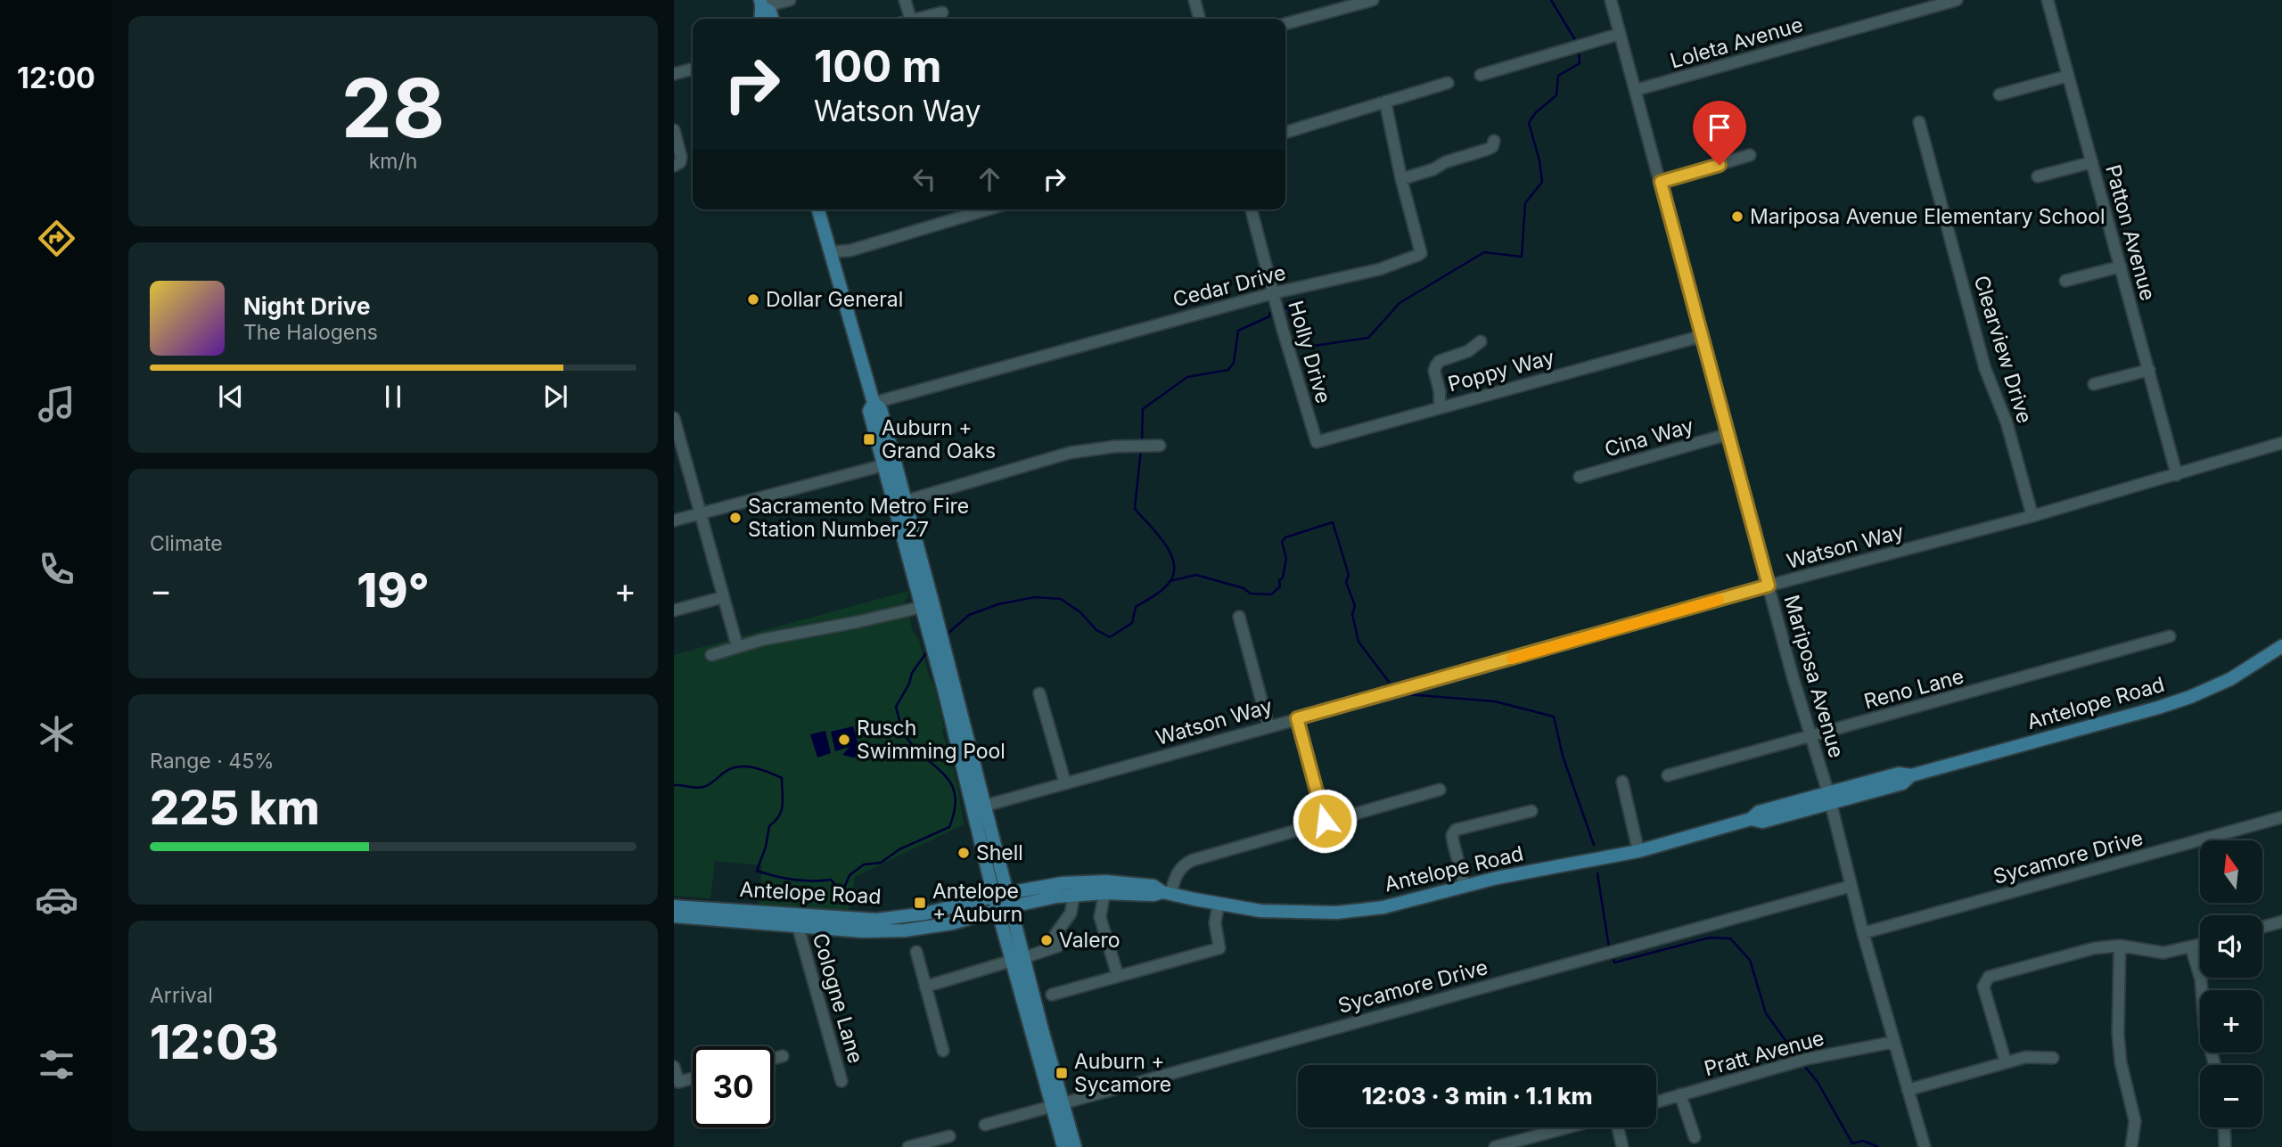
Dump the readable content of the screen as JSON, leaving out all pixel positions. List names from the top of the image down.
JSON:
{
  "streets": {
    "main road": ["Antelope Road"],
    "street": [
      "Loleta Avenue",
      "Patton Avenue",
      "Cedar Drive",
      "Clearview Drive",
      "Holly Drive",
      "Poppy Way",
      "Cina Way",
      "Watson Way",
      "Mariposa Avenue",
      "Reno Lane",
      "Sycamore Drive",
      "Cologne Lane",
      "Pratt Avenue"
    ]
  },
  "crossings": [
    ["Loleta Avenue", "Mariposa Avenue"],
    ["Patton Avenue", "Watson Way"],
    ["Cedar Drive", "Holly Drive"],
    ["Clearview Drive", "Watson Way"],
    ["Holly Drive", "Poppy Way"],
    ["Poppy Way", "Mariposa Avenue"],
    ["Cina Way", "Mariposa Avenue"],
    ["Watson Way", "Mariposa Avenue"],
    ["Mariposa Avenue", "Reno Lane"],
    ["Mariposa Avenue", "Antelope Road"],
    ["Mariposa Avenue", "Sycamore Drive"],
    ["Mariposa Avenue", "Pratt Avenue"],
    ["Antelope Road", "Cologne Lane"]
  ],
  "places": {
    "other": [
      "Mariposa Avenue Elementary School",
      "Dollar General",
      "Sacramento Metro Fire Station Number 27",
      "Rusch Swimming Pool",
      "Shell",
      "Valero"
    ],
    "transit": ["Auburn + Grand Oaks", "Antelope + Auburn", "Auburn + Sycamore"]
  },
  "north": "top",
  "page": {
    "tabs": "12:00",
    "tile": [
      ["28", "km/h"],
      "Climate",
      ["Range · 45%", "225 km"],
      ["Arrival", "12:03"]
    ],
    "turn": ["100 m", "Watson Way"],
    "song": ["Night Drive", "The Halogens"],
    "heat": ["−", "19°", "+"],
    "map_buttons": ["+", "−"],
    "limit": "30",
    "trip": "12:03 · 3 min · 1.1 km"
  }
}
